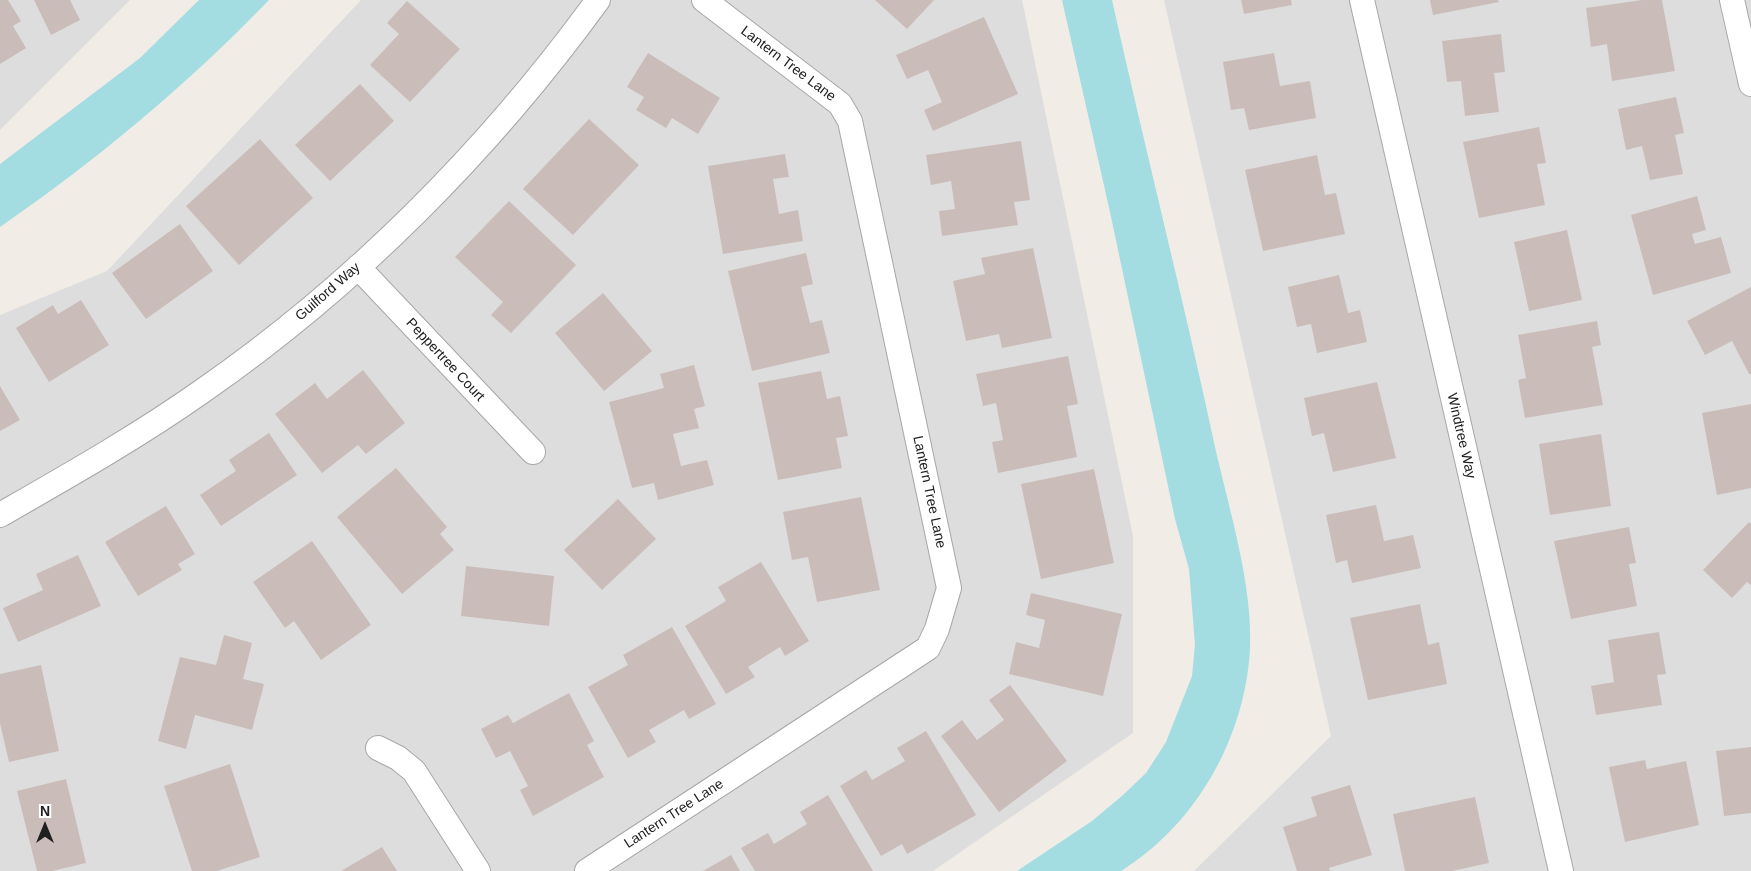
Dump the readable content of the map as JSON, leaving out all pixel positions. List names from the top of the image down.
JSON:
{
  "streets": {
    "street": [
      "Lantern Tree Lane",
      "Guilford Way",
      "Peppertree Court",
      "Windtree Way"
    ]
  },
  "crossings": [
    ["Guilford Way", "Peppertree Court"]
  ],
  "north": "top"
}
